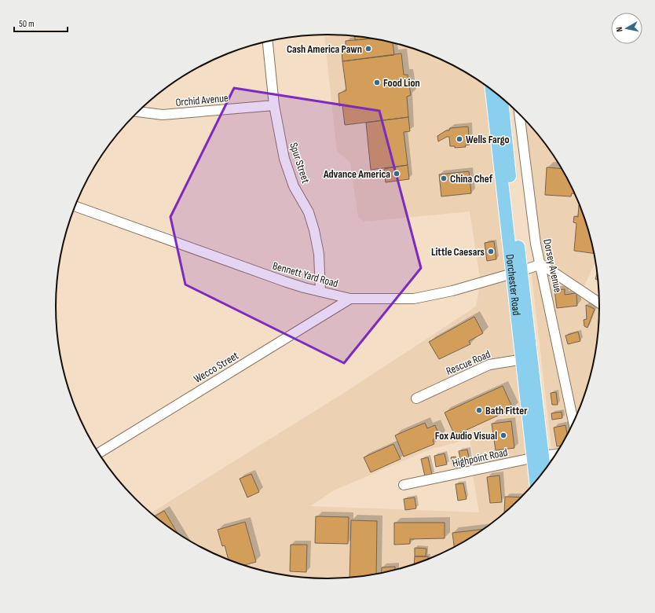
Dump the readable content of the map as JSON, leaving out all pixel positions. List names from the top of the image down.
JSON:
{
  "streets": {
    "main road": ["Dorchester Road"],
    "street": [
      "Orchid Avenue",
      "Spur Street",
      "Dorsey Avenue",
      "Bennett Yard Road",
      "Rescue Road",
      "Wecco Street",
      "Highpoint Road"
    ]
  },
  "crossings": [
    ["Orchid Avenue", "Spur Street"],
    ["Spur Street", "Bennett Yard Road"],
    ["Dorsey Avenue", "Bennett Yard Road"],
    ["Bennett Yard Road", "Dorchester Road"],
    ["Bennett Yard Road", "Wecco Street"],
    ["Dorchester Road", "Rescue Road"],
    ["Dorchester Road", "Highpoint Road"]
  ],
  "places": [
    "Cash America Pawn",
    "Food Lion",
    "Wells Fargo",
    "Advance America",
    "China Chef",
    "Little Caesars",
    "Bath Fitter",
    "Fox Audio Visual"
  ],
  "scale_bar": "50 m",
  "north": "left"
}
